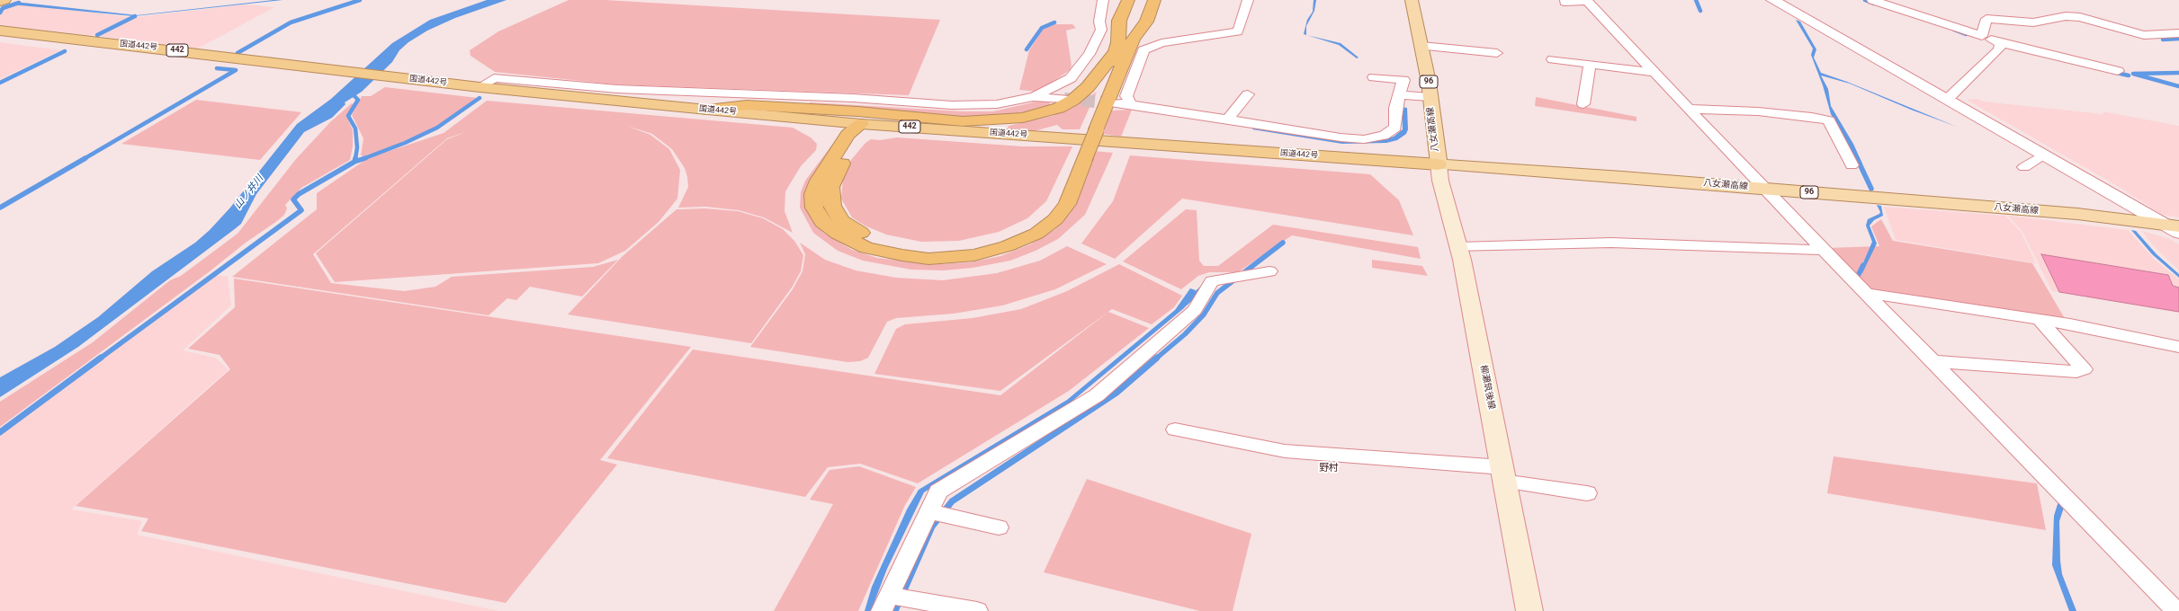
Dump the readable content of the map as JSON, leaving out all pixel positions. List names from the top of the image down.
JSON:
{
  "streets": {
    "highway": ["国道442号", "442"],
    "main road": ["96", "八女瀬高線", "柳瀬筑後線"]
  },
  "crossings": [
    ["国道442号", "八女瀬高線"],
    ["国道442号", "柳瀬筑後線"],
    ["八女瀬高線", "柳瀬筑後線"]
  ],
  "districts": ["野村"],
  "water": ["山ノ井川"]
}
